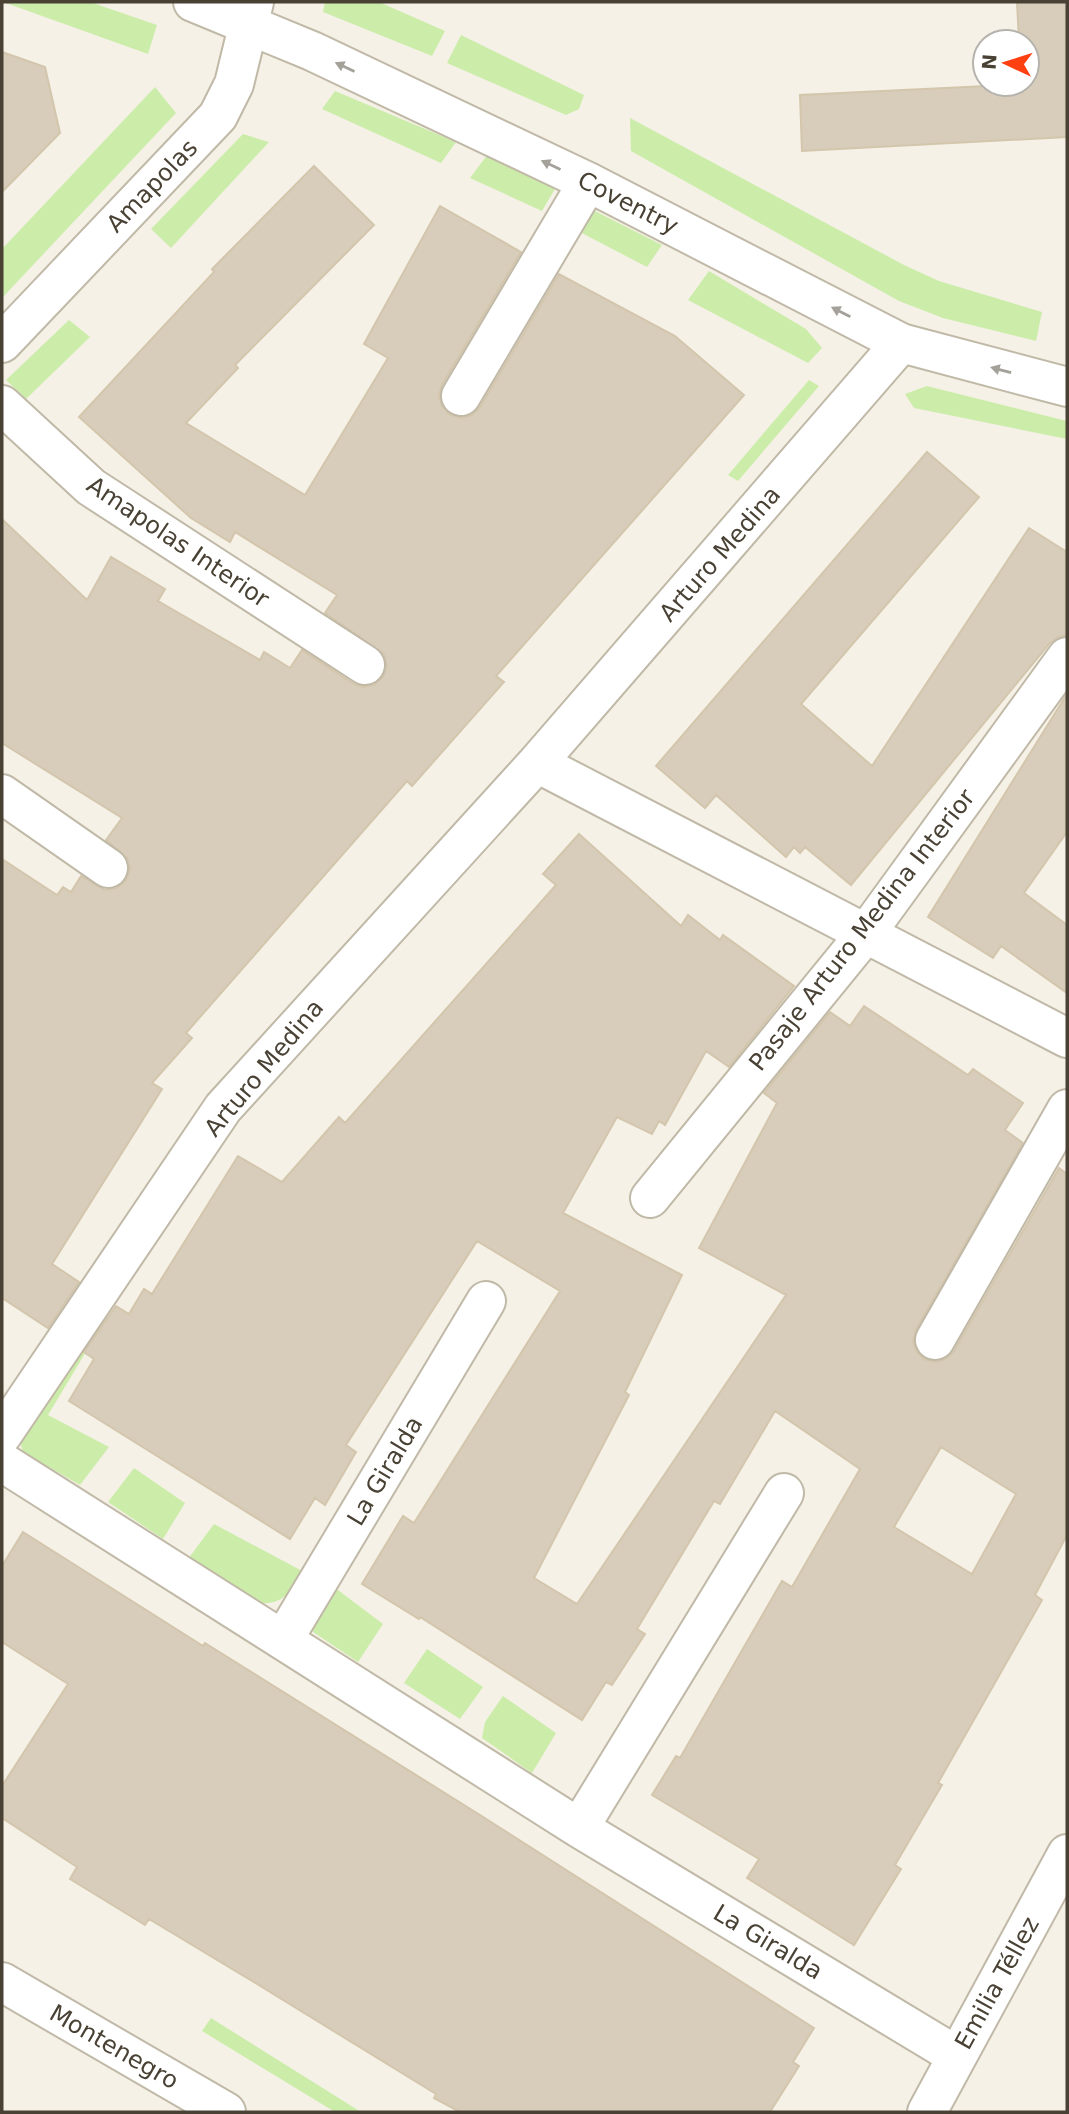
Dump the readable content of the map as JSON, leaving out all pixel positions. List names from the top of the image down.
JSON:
{
  "streets": {
    "street": [
      "Amapolas",
      "Coventry",
      "Amapolas Interior",
      "Arturo Medina",
      "Pasaje Arturo Medina Interior",
      "La Giralda",
      "Emilia Téllez",
      "Montenegro"
    ]
  },
  "crossings": [
    ["Amapolas", "Coventry"],
    ["Coventry", "Arturo Medina"],
    ["La Giralda", "Emilia Téllez"]
  ],
  "one_way": ["Coventry"],
  "north": "left"
}
